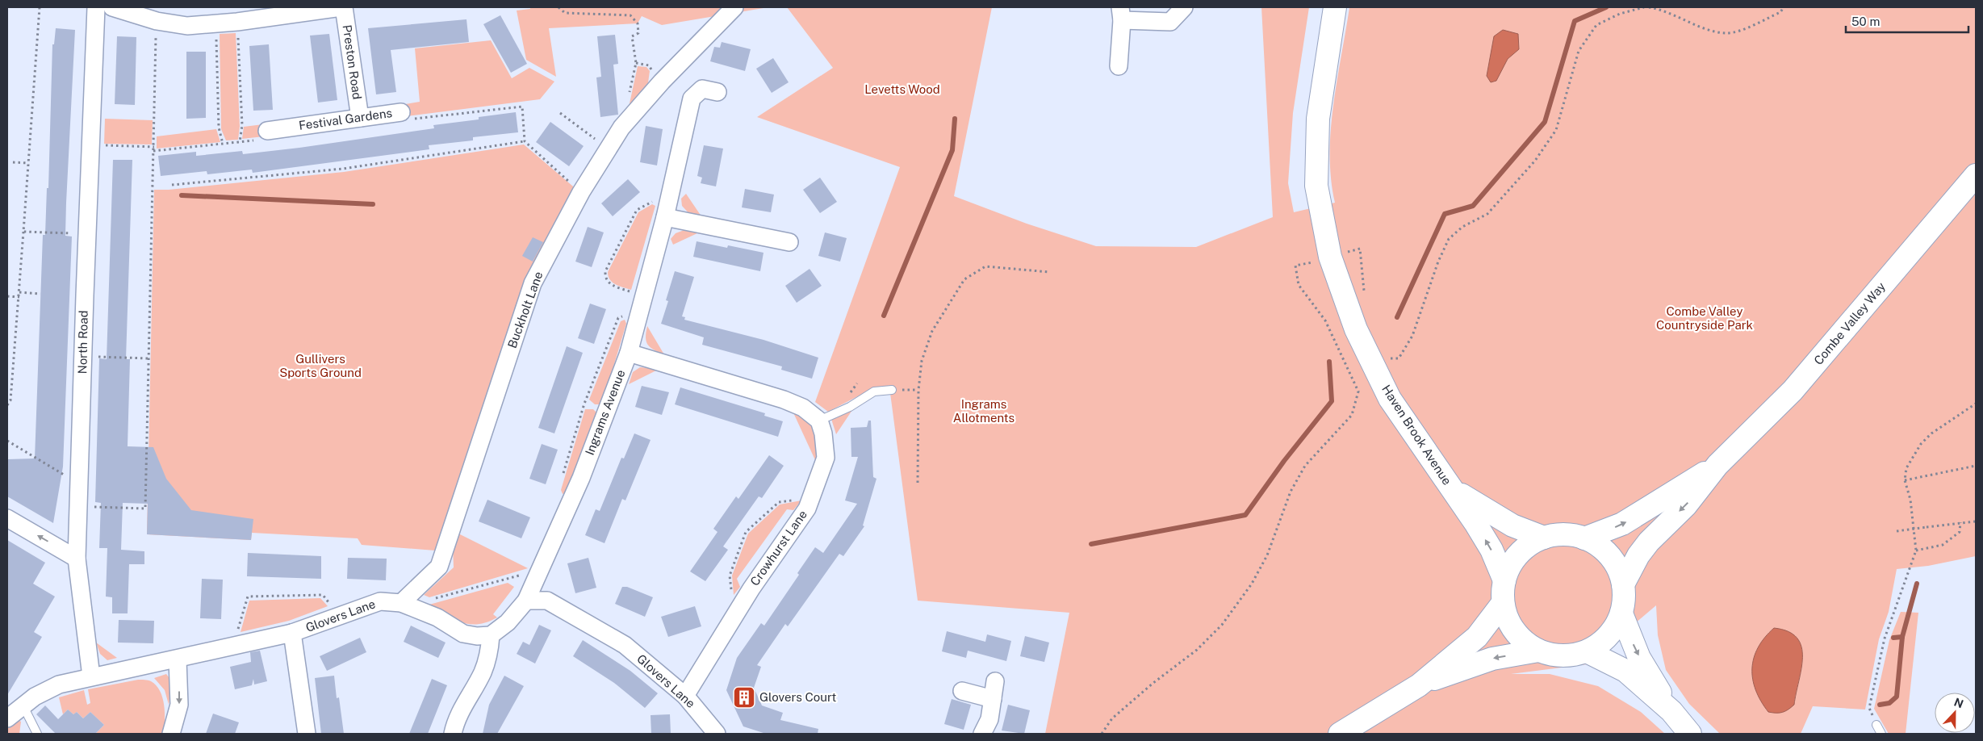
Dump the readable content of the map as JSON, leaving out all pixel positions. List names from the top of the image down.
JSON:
{
  "streets": {
    "main road": ["Combe Valley Way", "Haven Brook Avenue"],
    "street": [
      "Preston Road",
      "Festival Gardens",
      "Buckholt Lane",
      "North Road",
      "Ingrams Avenue",
      "Crowhurst Lane",
      "Glovers Lane"
    ]
  },
  "crossings": [
    ["Preston Road", "Festival Gardens"],
    ["Buckholt Lane", "Glovers Lane"],
    ["Combe Valley Way", "Haven Brook Avenue"],
    ["North Road", "Glovers Lane"],
    ["Ingrams Avenue", "Glovers Lane"],
    ["Crowhurst Lane", "Glovers Lane"]
  ],
  "parks": [
    "Levetts Wood",
    "Combe Valley Countryside Park",
    "Gullivers Sports Ground",
    "Ingrams Allotments"
  ],
  "places": {
    "building": ["Glovers Court"]
  },
  "scale_bar": "50 m",
  "north": "top"
}
